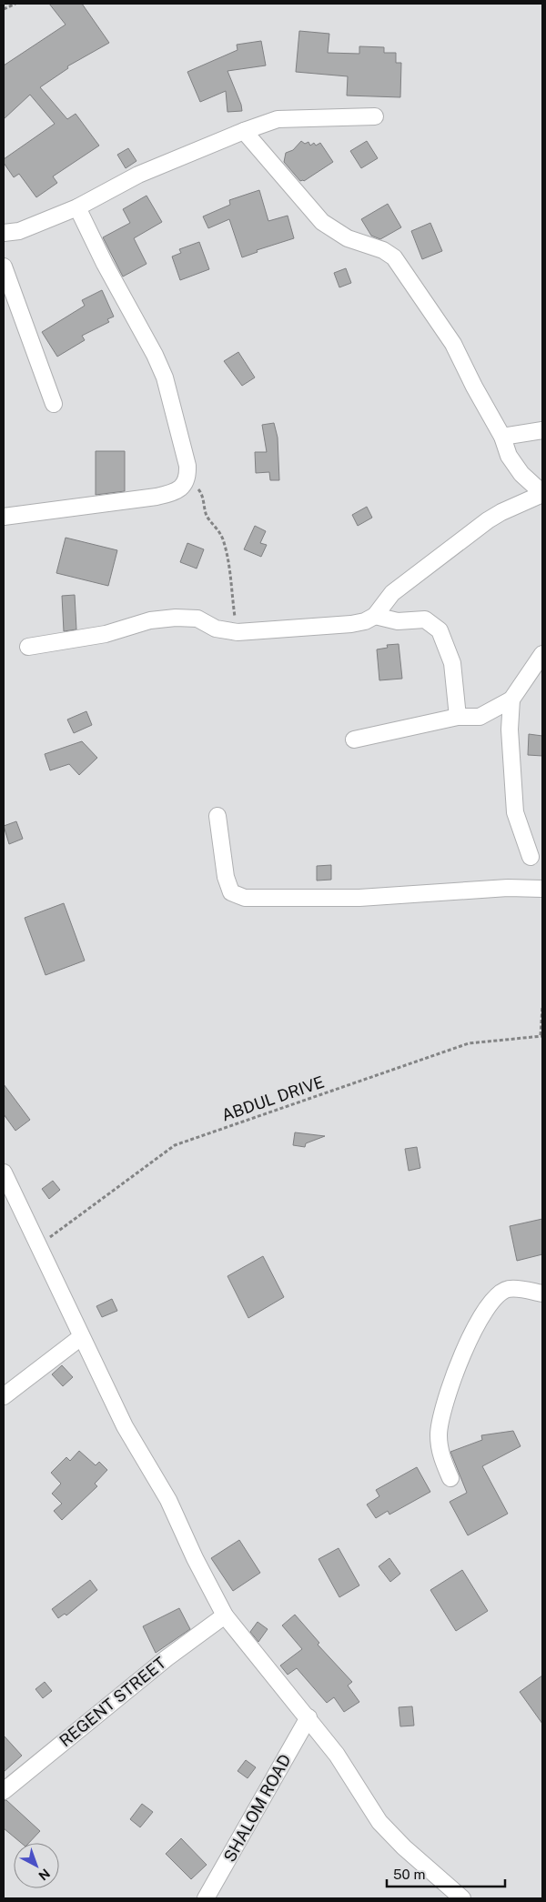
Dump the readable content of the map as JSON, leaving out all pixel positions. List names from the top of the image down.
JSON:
{
  "streets": {
    "street": ["REGENT STREET", "SHALOM ROAD"],
    "path": ["ABDUL DRIVE"]
  },
  "scale_bar": "50 m",
  "north": "bottom right"
}
